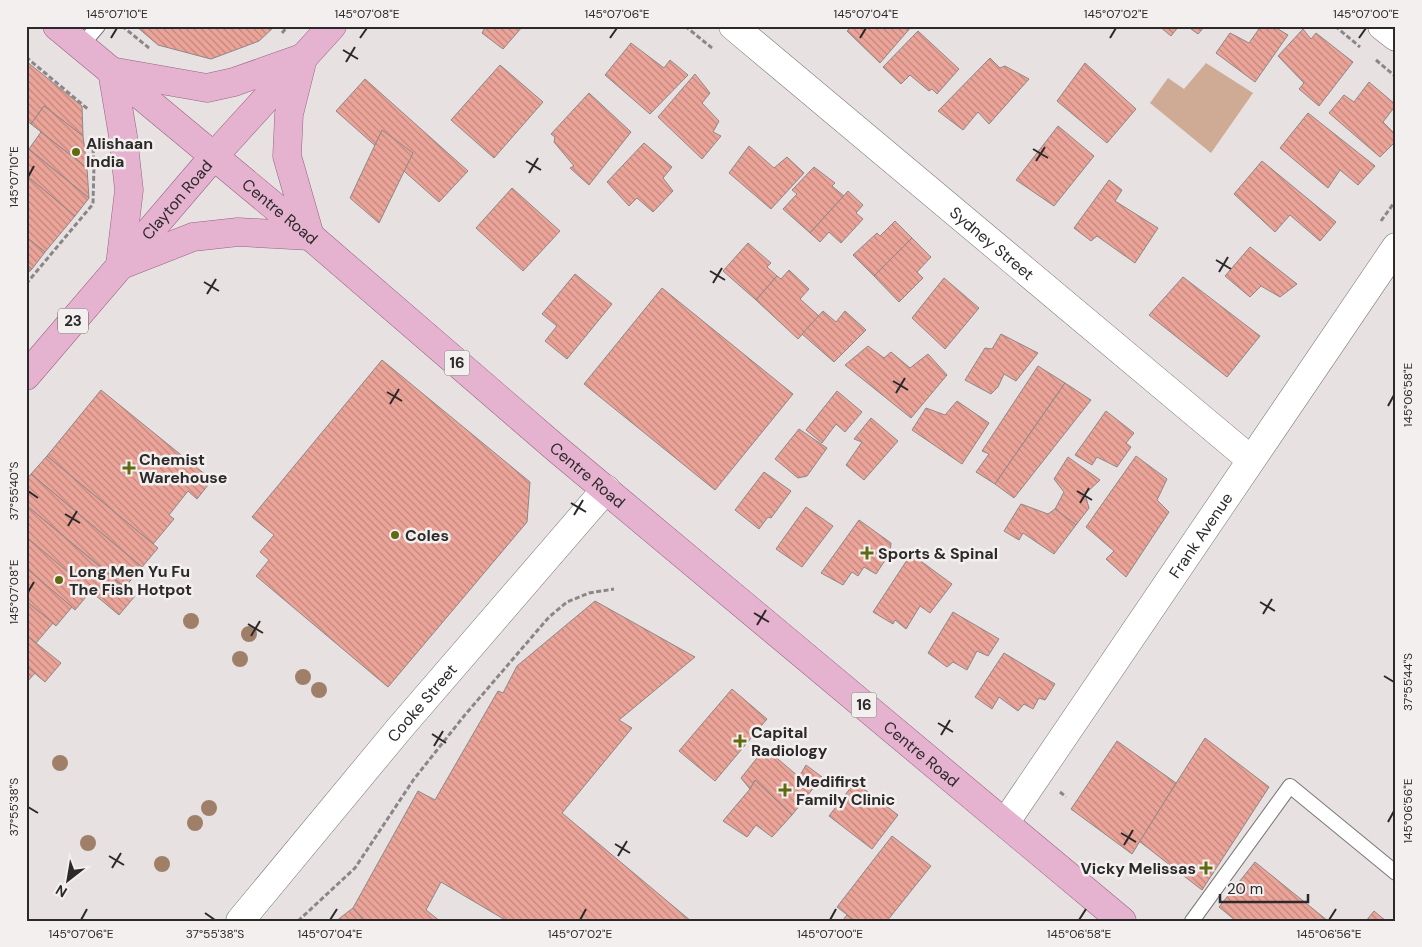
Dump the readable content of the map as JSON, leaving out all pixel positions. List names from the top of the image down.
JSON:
{
  "streets": {
    "main road": [
      "Clayton Road",
      "Centre Road",
      "23",
      "16"
    ],
    "street": ["Sydney Street", "Frank Avenue", "Cooke Street"]
  },
  "crossings": [
    ["Clayton Road", "Centre Road"],
    ["Centre Road", "Frank Avenue"],
    ["Centre Road", "Cooke Street"],
    ["Sydney Street", "Frank Avenue"]
  ],
  "places": {
    "other": ["Alishaan India", "Coles", "Long Men Yu Fu The Fish Hotpot"],
    "health": [
      "Chemist Warehouse",
      "Sports & Spinal",
      "Capital Radiology",
      "Medifirst Family Clinic",
      "Vicky Melissas"
    ]
  },
  "scale_bar": "20 m",
  "north": "bottom left",
  "coordinates": [
    "145°07'10\"E",
    "145°07'08\"E",
    "145°07'06\"E",
    "145°07'04\"E",
    "145°07'02\"E",
    "145°07'00\"E",
    "145°06'58\"E",
    "37°55'40\"S",
    "37°55'44\"S",
    "37°55'38\"S",
    "145°06'56\"E"
  ]
}
